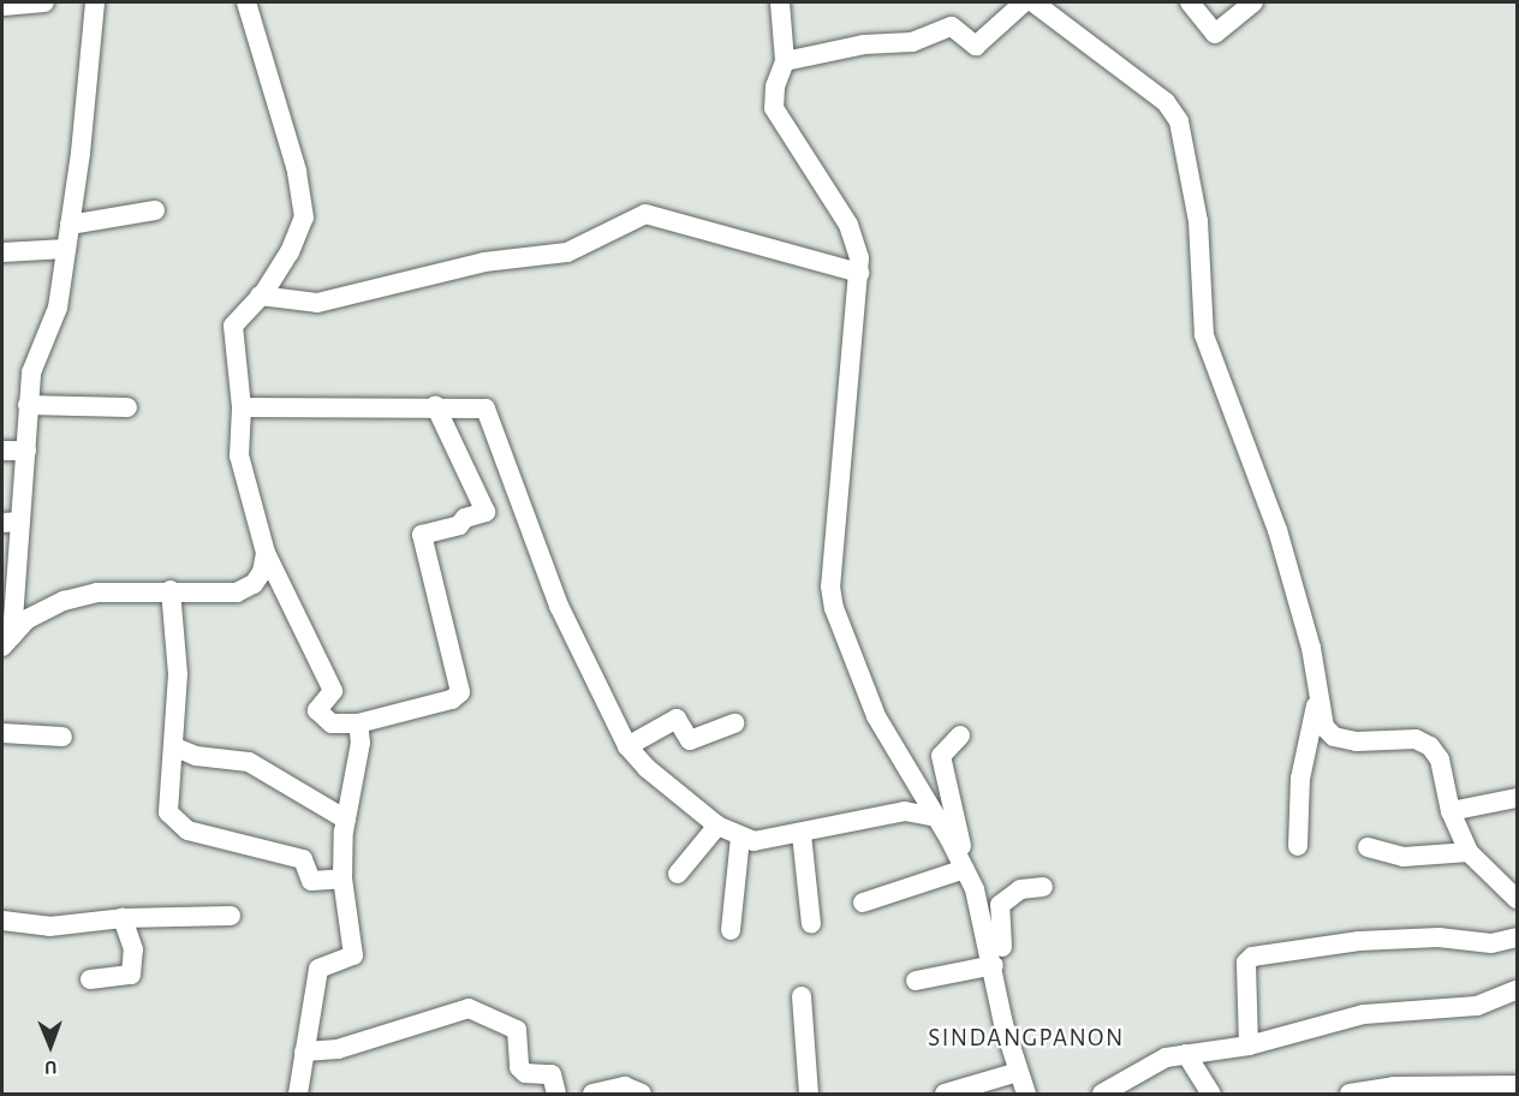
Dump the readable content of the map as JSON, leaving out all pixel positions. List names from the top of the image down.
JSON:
{
  "districts": ["SINDANGPANON"],
  "north": "bottom"
}
